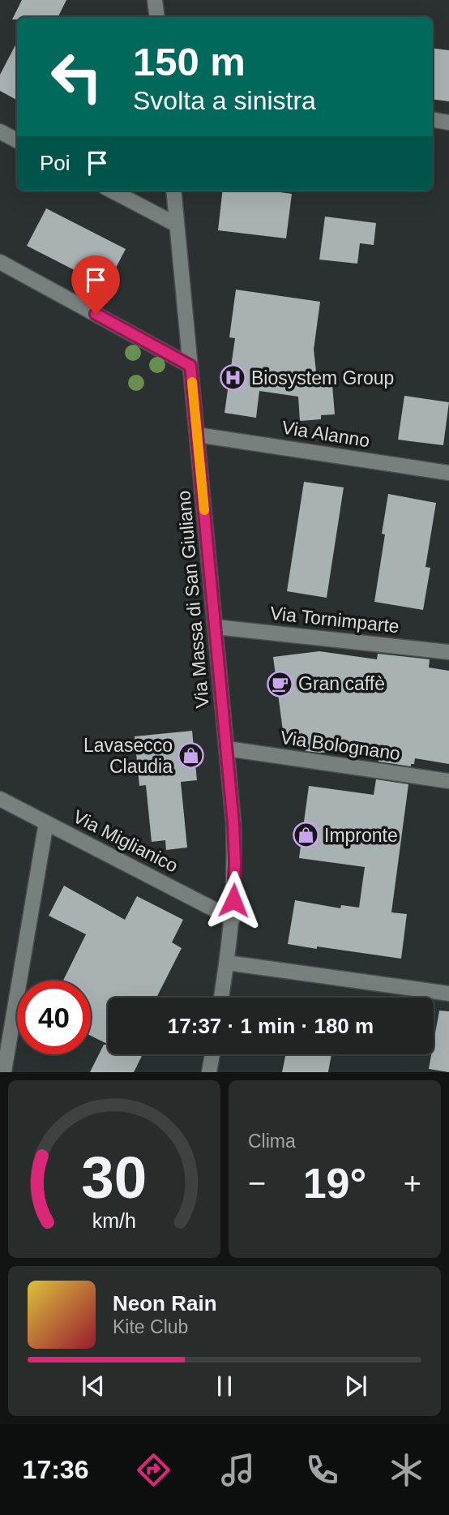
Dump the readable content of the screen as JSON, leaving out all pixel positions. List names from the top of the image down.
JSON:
{
  "streets": {
    "street": [
      "Via Alanno",
      "Via Massa di San Giuliano",
      "Via Tornimparte",
      "Via Bolognano",
      "Via Miglianico"
    ]
  },
  "crossings": [
    ["Via Alanno", "Via Massa di San Giuliano"],
    ["Via Massa di San Giuliano", "Via Tornimparte"],
    ["Via Massa di San Giuliano", "Via Bolognano"],
    ["Via Massa di San Giuliano", "Via Miglianico"]
  ],
  "places": {
    "hospital": ["Biosystem Group"],
    "cafe": ["Gran caffè"],
    "shop": ["Lavasecco Claudia", "Impronte"]
  },
  "page": {
    "turn": ["150 m", "Svolta a sinistra"],
    "then": "Poi",
    "limit": "40",
    "trip": "17:37 · 1 min · 180 m",
    "tile": "Clima",
    "heat": ["−", "19°", "+"],
    "song": ["Neon Rain", "Kite Club"],
    "tabs": "17:36",
    "gauge": ["30", "km/h"]
  }
}
